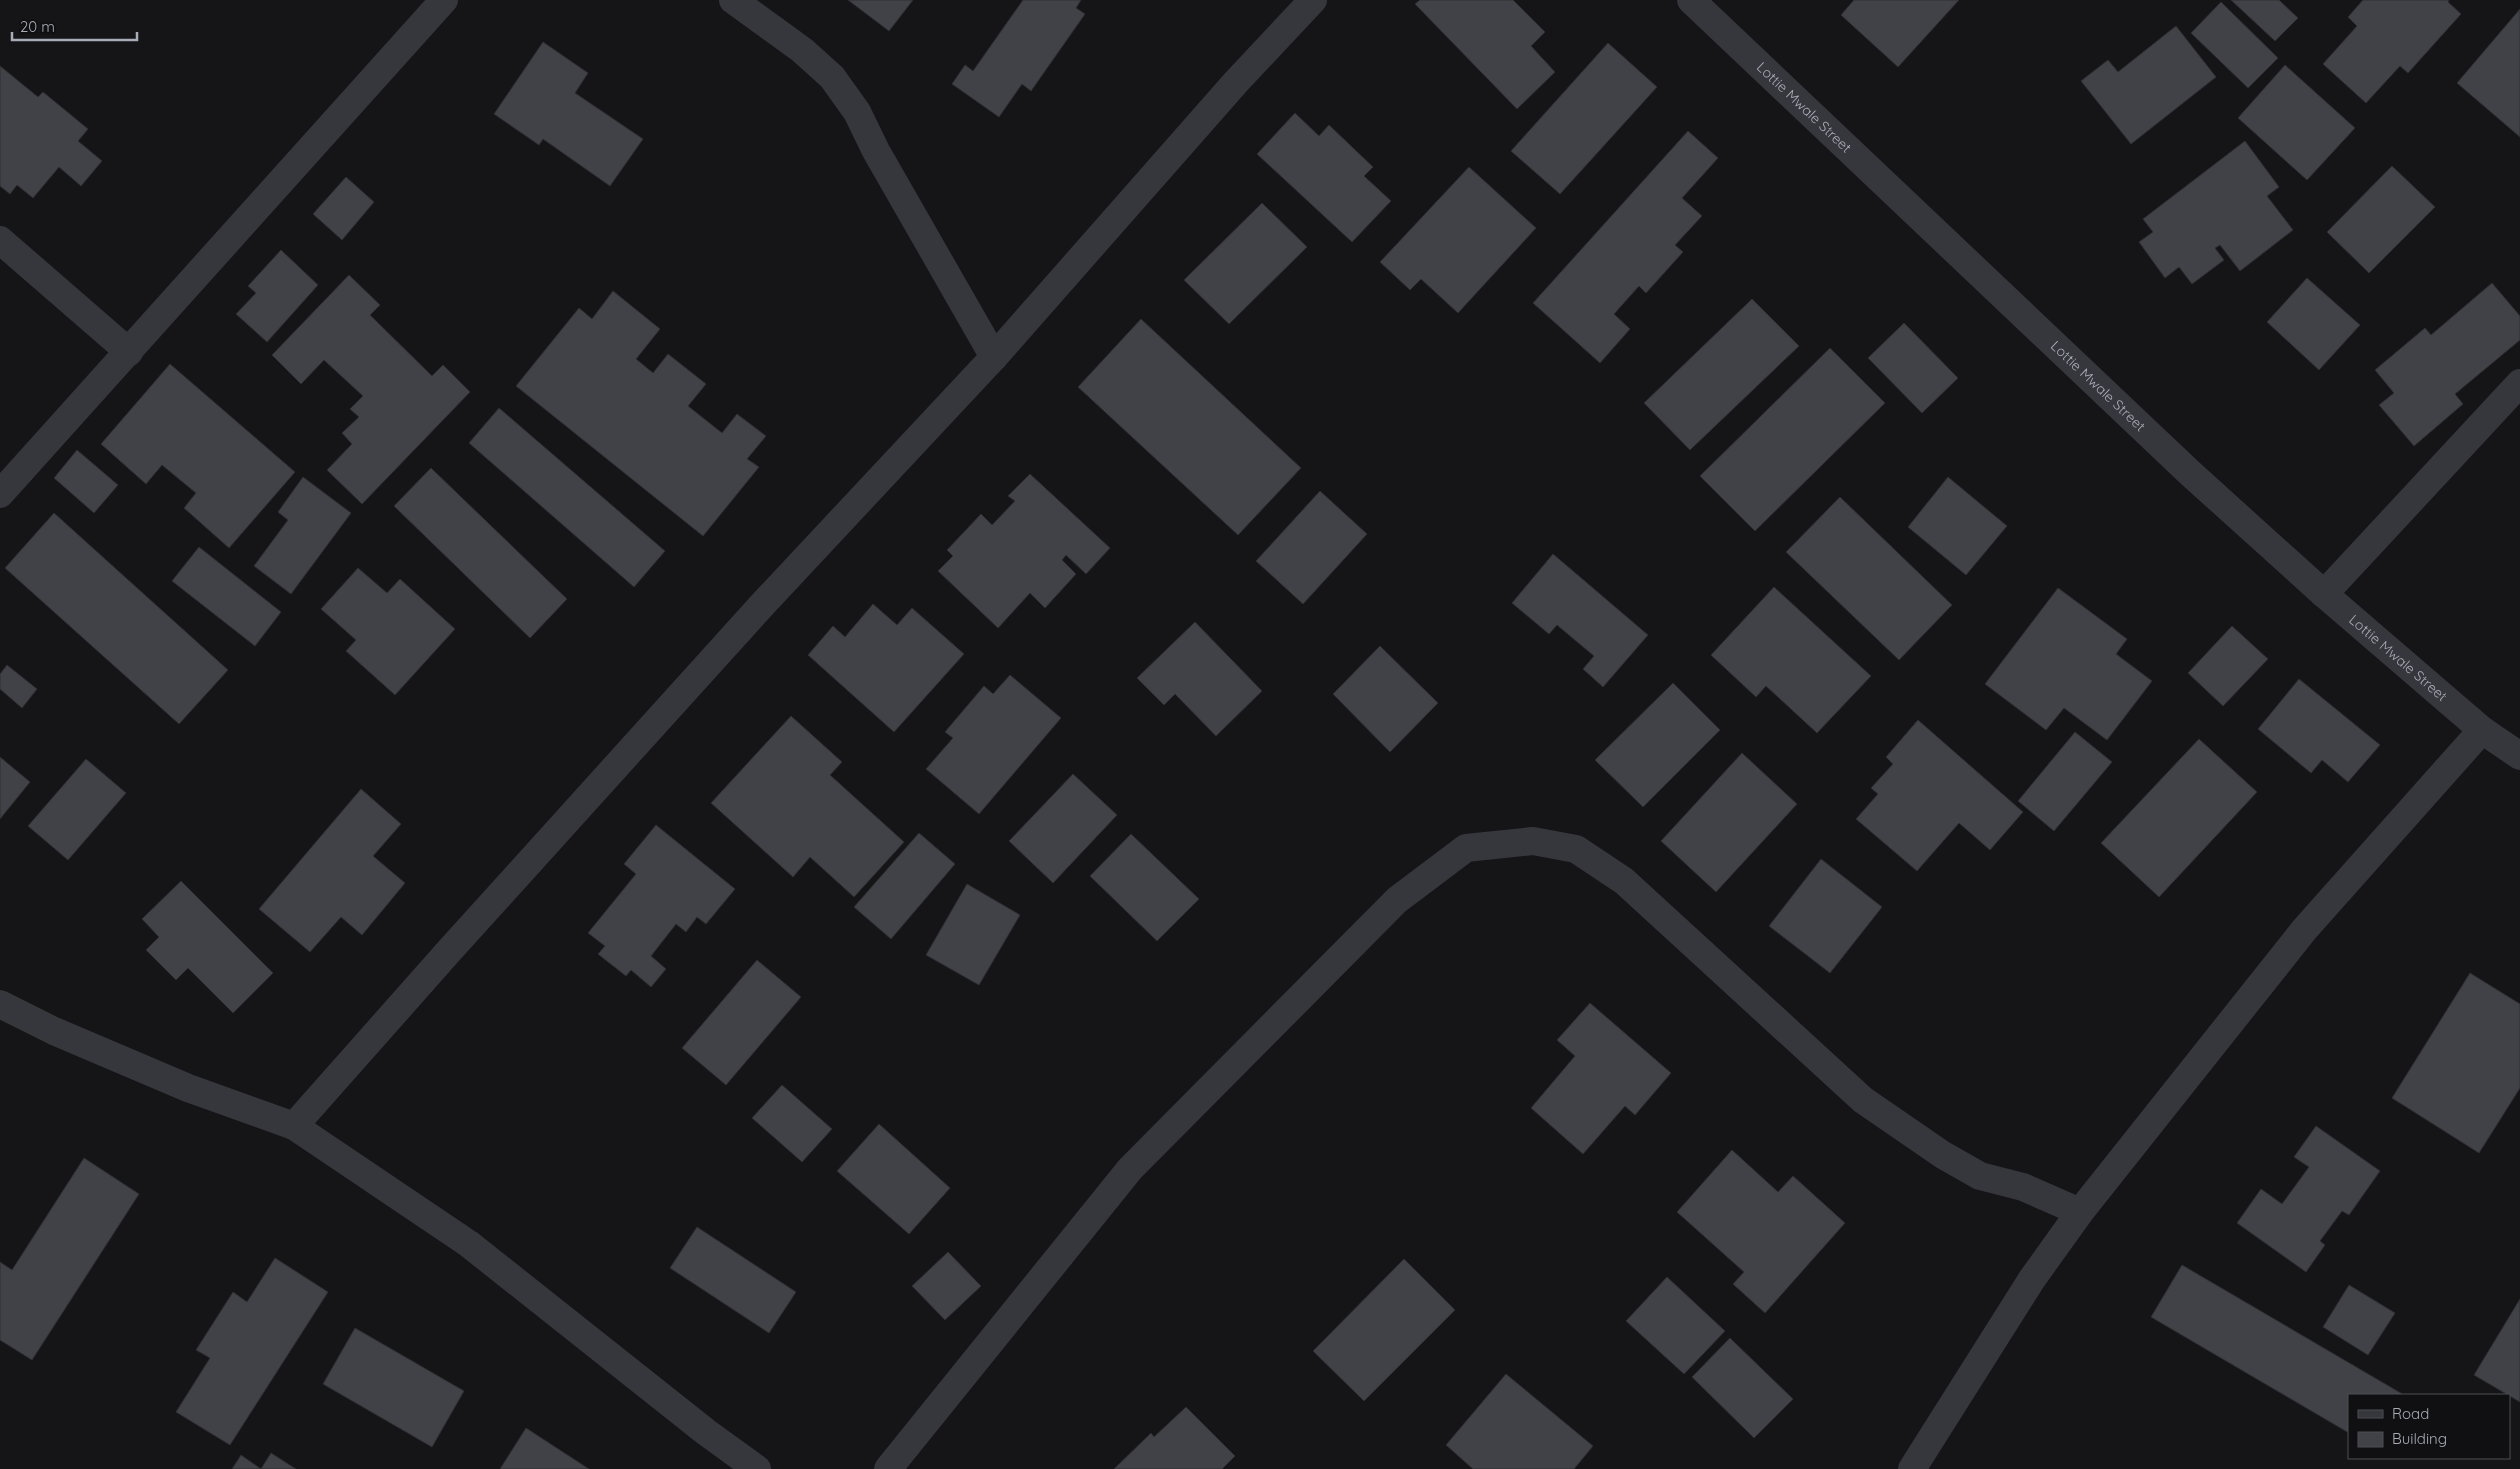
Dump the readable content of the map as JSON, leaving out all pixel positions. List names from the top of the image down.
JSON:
{
  "streets": {
    "street": ["Lottie Mwale Street"]
  },
  "legend": ["Road", "Building"],
  "scale_bar": "20 m"
}
